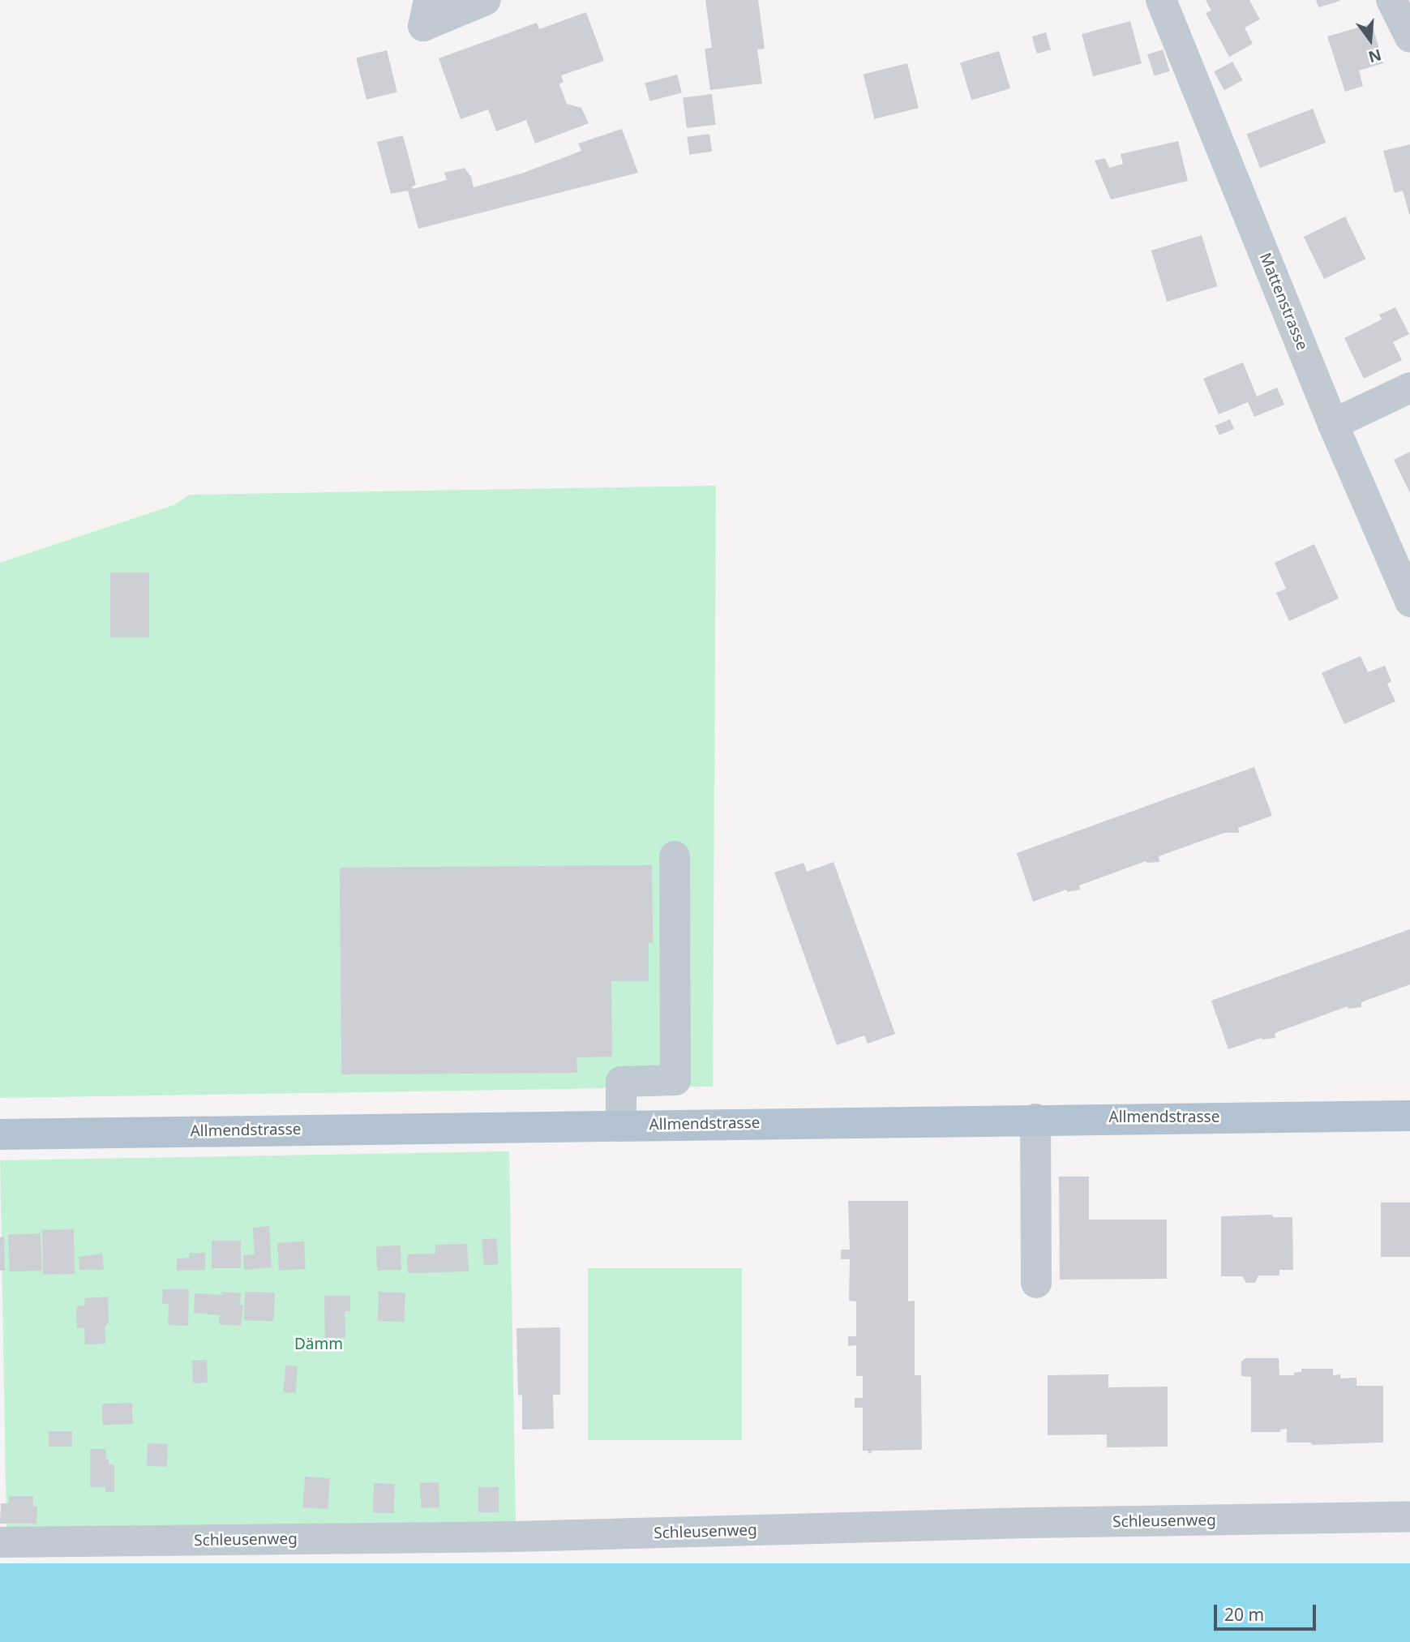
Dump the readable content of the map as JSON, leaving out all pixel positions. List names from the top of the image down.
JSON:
{
  "streets": {
    "main road": ["Allmendstrasse"],
    "street": ["Mattenstrasse", "Schleusenweg"]
  },
  "parks": ["Dämm"],
  "scale_bar": "20 m",
  "north": "bottom"
}
